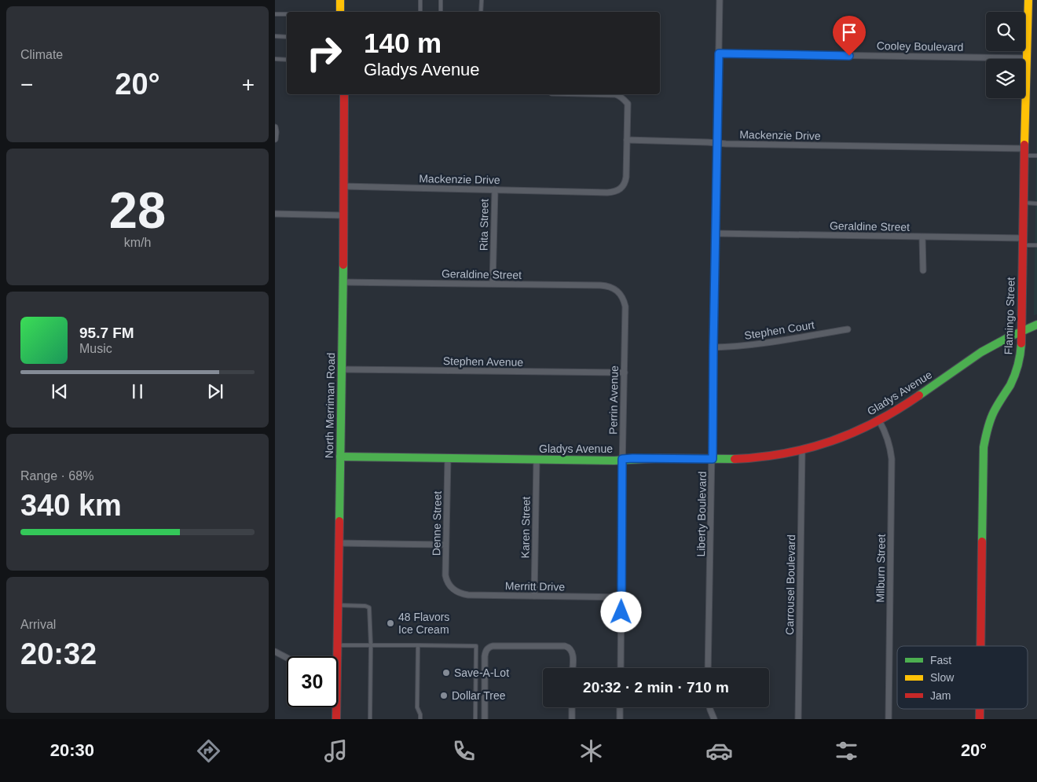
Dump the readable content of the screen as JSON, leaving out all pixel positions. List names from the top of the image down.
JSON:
{
  "streets": {
    "street": [
      "Cooley Boulevard",
      "Mackenzie Drive",
      "Rita Street",
      "Geraldine Street",
      "Flamingo Street",
      "Stephen Court",
      "Stephen Avenue",
      "Gladys Avenue",
      "Perrin Avenue",
      "North Merriman Road",
      "Liberty Boulevard",
      "Denne Street",
      "Karen Street",
      "Milburn Street",
      "Carrousel Boulevard",
      "Merritt Drive"
    ]
  },
  "crossings": [
    ["Cooley Boulevard", "Flamingo Street"],
    ["Cooley Boulevard", "Liberty Boulevard"],
    ["Mackenzie Drive", "Rita Street"],
    ["Mackenzie Drive", "Flamingo Street"],
    ["Mackenzie Drive", "North Merriman Road"],
    ["Mackenzie Drive", "Liberty Boulevard"],
    ["Rita Street", "Geraldine Street"],
    ["Geraldine Street", "Flamingo Street"],
    ["Geraldine Street", "Perrin Avenue"],
    ["Geraldine Street", "North Merriman Road"],
    ["Geraldine Street", "Liberty Boulevard"],
    ["Flamingo Street", "Gladys Avenue"],
    ["Stephen Court", "Liberty Boulevard"],
    ["Stephen Avenue", "Perrin Avenue"],
    ["Stephen Avenue", "North Merriman Road"],
    ["Gladys Avenue", "Perrin Avenue"],
    ["Gladys Avenue", "North Merriman Road"],
    ["Gladys Avenue", "Liberty Boulevard"],
    ["Gladys Avenue", "Denne Street"],
    ["Gladys Avenue", "Karen Street"],
    ["Gladys Avenue", "Milburn Street"],
    ["Gladys Avenue", "Carrousel Boulevard"],
    ["Perrin Avenue", "Merritt Drive"],
    ["Denne Street", "Merritt Drive"],
    ["Karen Street", "Merritt Drive"]
  ],
  "places": ["48 Flavors Ice Cream", "Save-A-Lot", "Dollar Tree"],
  "legend": ["Fast", "Slow", "Jam"],
  "page": {
    "tile": [
      "Climate",
      ["28", "km/h"],
      ["Range · 68%", "340 km"],
      ["Arrival", "20:32"]
    ],
    "turn": ["140 m", "Gladys Avenue"],
    "heat": ["−", "20°", "+"],
    "song": ["95.7 FM", "Music"],
    "limit": "30",
    "trip": "20:32 · 2 min · 710 m",
    "tabs": ["20:30", "20°"]
  }
}
